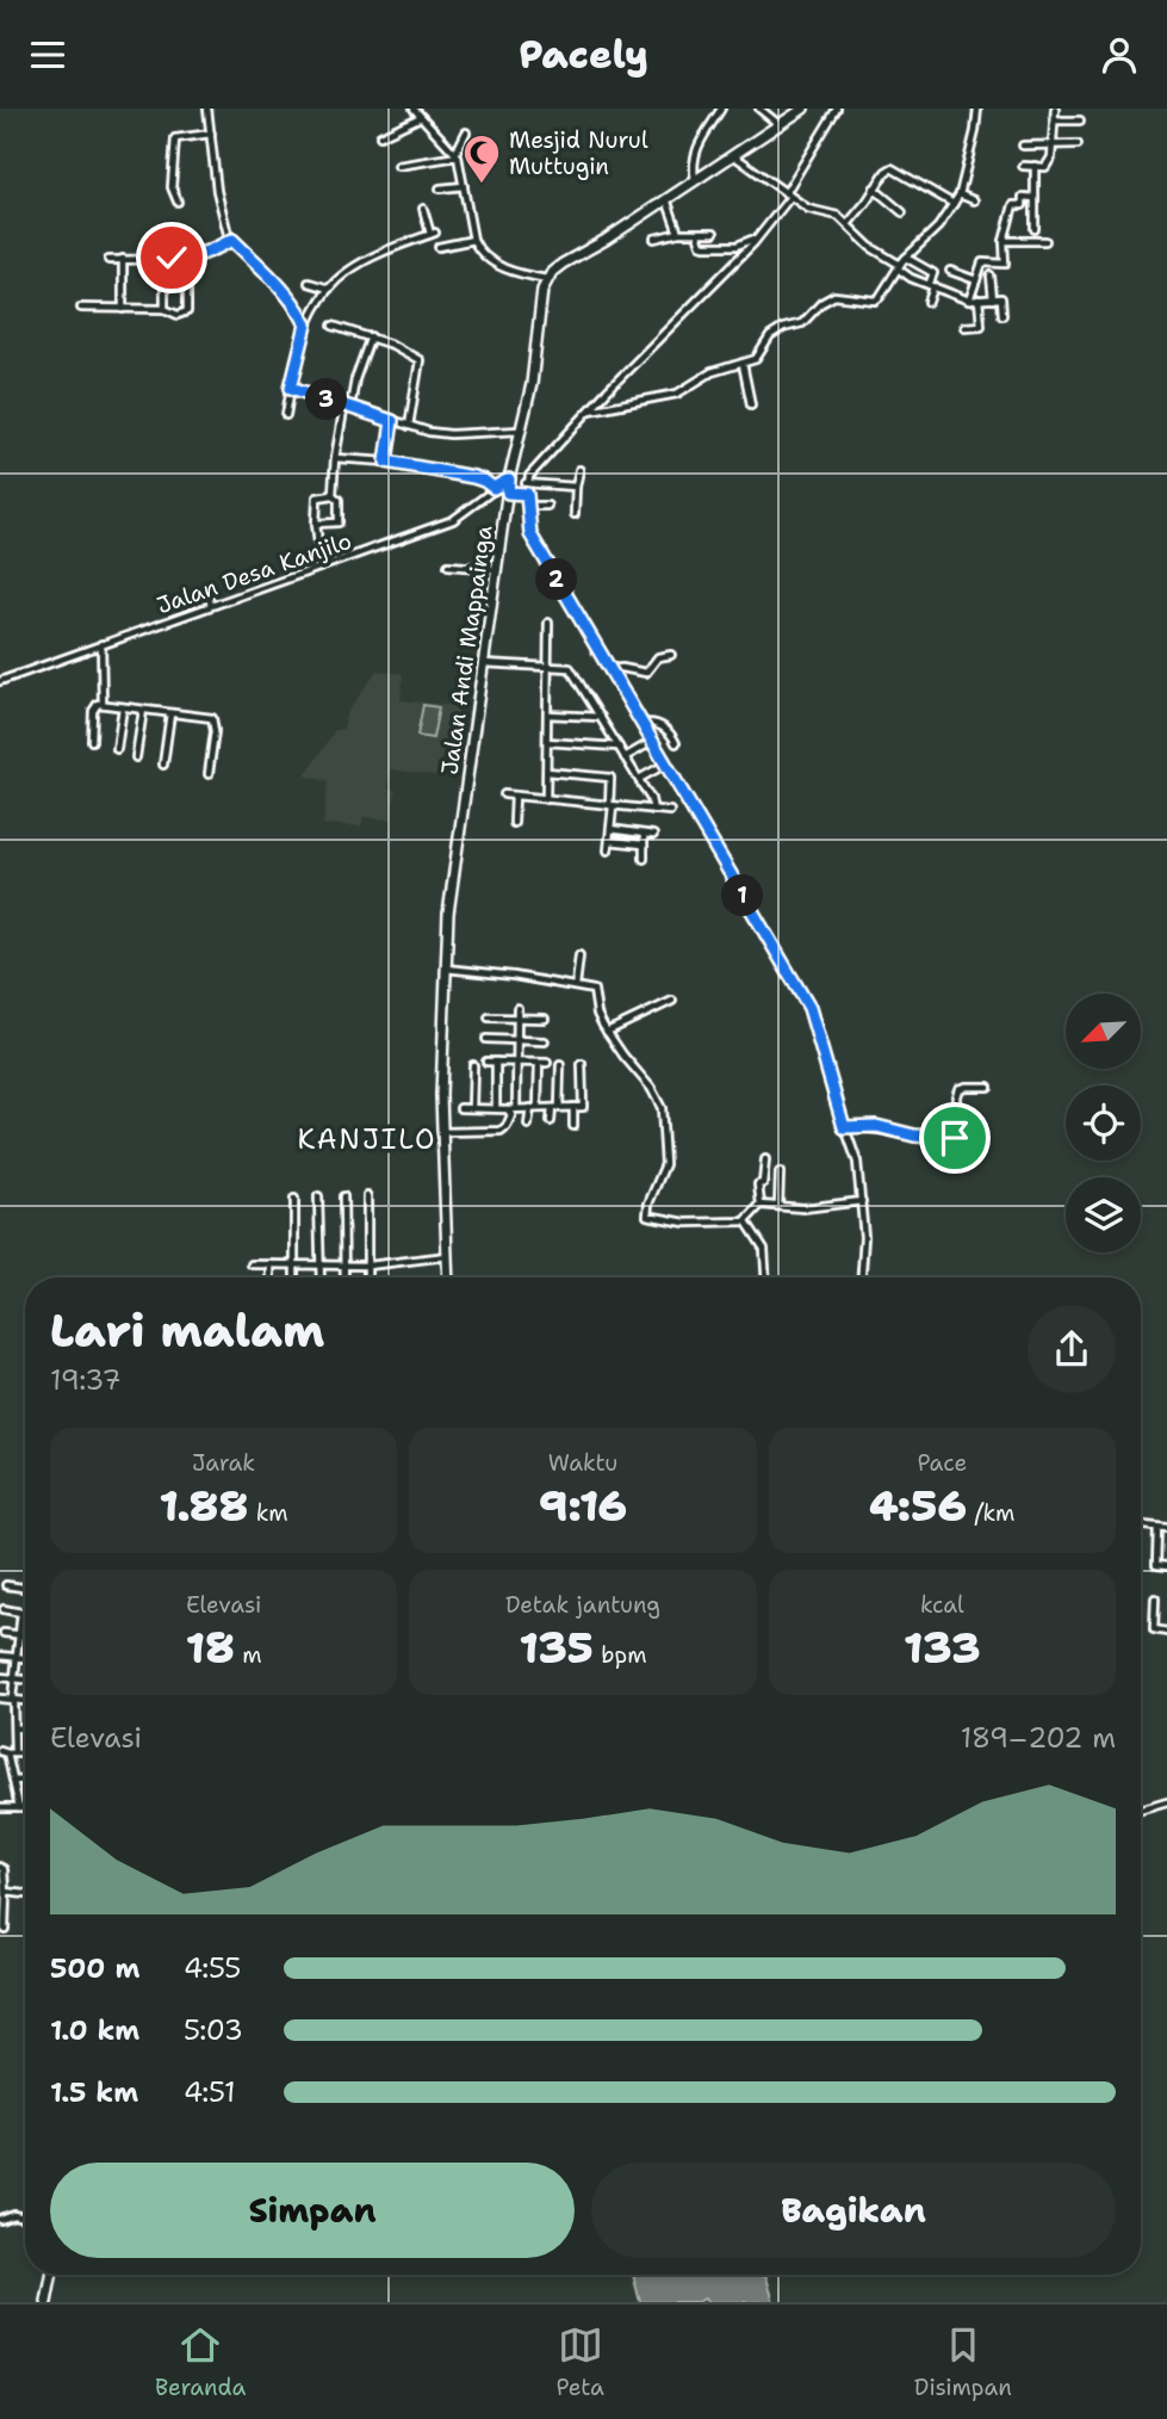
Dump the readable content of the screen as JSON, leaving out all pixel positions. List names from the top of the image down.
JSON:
{
  "streets": {
    "main road": ["Jalan Andi Mappainga"],
    "street": ["Jalan Desa Kanjilo"]
  },
  "crossings": [
    ["Jalan Desa Kanjilo", "Jalan Andi Mappainga"]
  ],
  "districts": ["KANJILO"],
  "places": {
    "mosque": ["Mesjid Nurul Muttugin"]
  },
  "north": "bottom left",
  "page": {
    "header": "Pacely",
    "pins": ["3", "2", "1"],
    "heading": ["Lari malam", "19:37"],
    "stats": [
      ["Jarak", "1.88 km"],
      ["Waktu", "9:16"],
      ["Pace", "4:56 /km"],
      ["Elevasi", "18 m"],
      ["Detak jantung", "135 bpm"],
      ["kcal", "133"]
    ],
    "chart": ["Elevasi", "189–202 m"],
    "list": [
      {
        "name": "500 m",
        "note": "4:55"
      },
      {
        "name": "1.0 km",
        "note": "5:03"
      },
      {
        "name": "1.5 km",
        "note": "4:51"
      }
    ],
    "buttons": ["Simpan", "Bagikan"],
    "tabs": ["Beranda", "Peta", "Disimpan"]
  }
}
